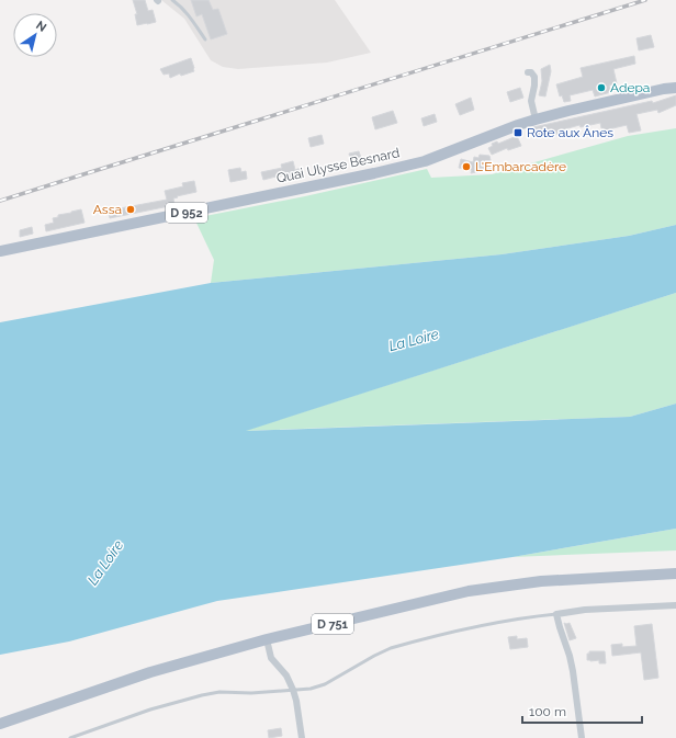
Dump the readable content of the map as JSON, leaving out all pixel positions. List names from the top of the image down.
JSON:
{
  "streets": {
    "main road": ["Quai Ulysse Besnard", "D 952", "D 751"]
  },
  "water": ["La Loire"],
  "places": {
    "other": ["Adepa", "L'Embarcadère", "Assa"],
    "transit": ["Rote aux Ânes"]
  },
  "scale_bar": "100 m",
  "north": "top right"
}
